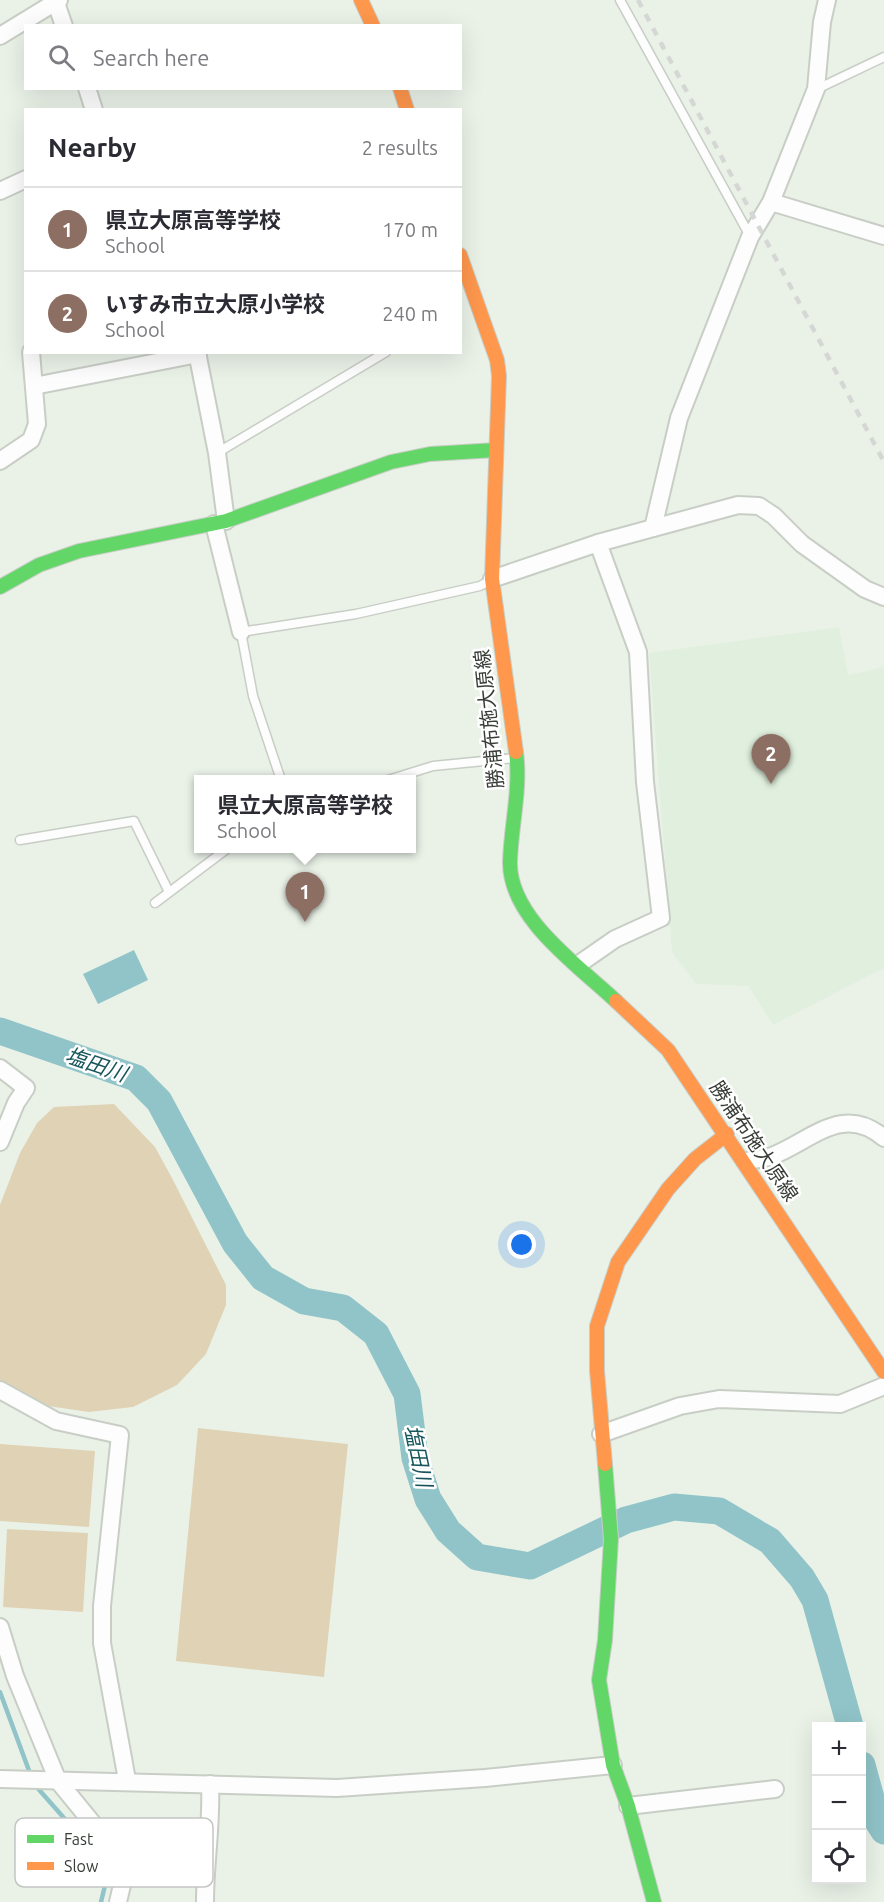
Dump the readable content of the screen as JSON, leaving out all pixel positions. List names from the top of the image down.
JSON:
{
  "streets": {
    "main road": ["勝浦布施大原線"]
  },
  "water": ["塩田川"],
  "legend": ["Fast", "Slow"],
  "page": {
    "search": "Search here",
    "heading": ["Nearby", "2 results"],
    "list": [
      {
        "mark": "1",
        "name": "県立大原高等学校",
        "note": "School",
        "value": "170 m"
      },
      {
        "mark": "2",
        "name": "いすみ市立大原小学校",
        "note": "School",
        "value": "240 m"
      }
    ],
    "pins": ["2", "1"],
    "popup": ["県立大原高等学校", "School"],
    "map_buttons": ["+", "−"]
  }
}
